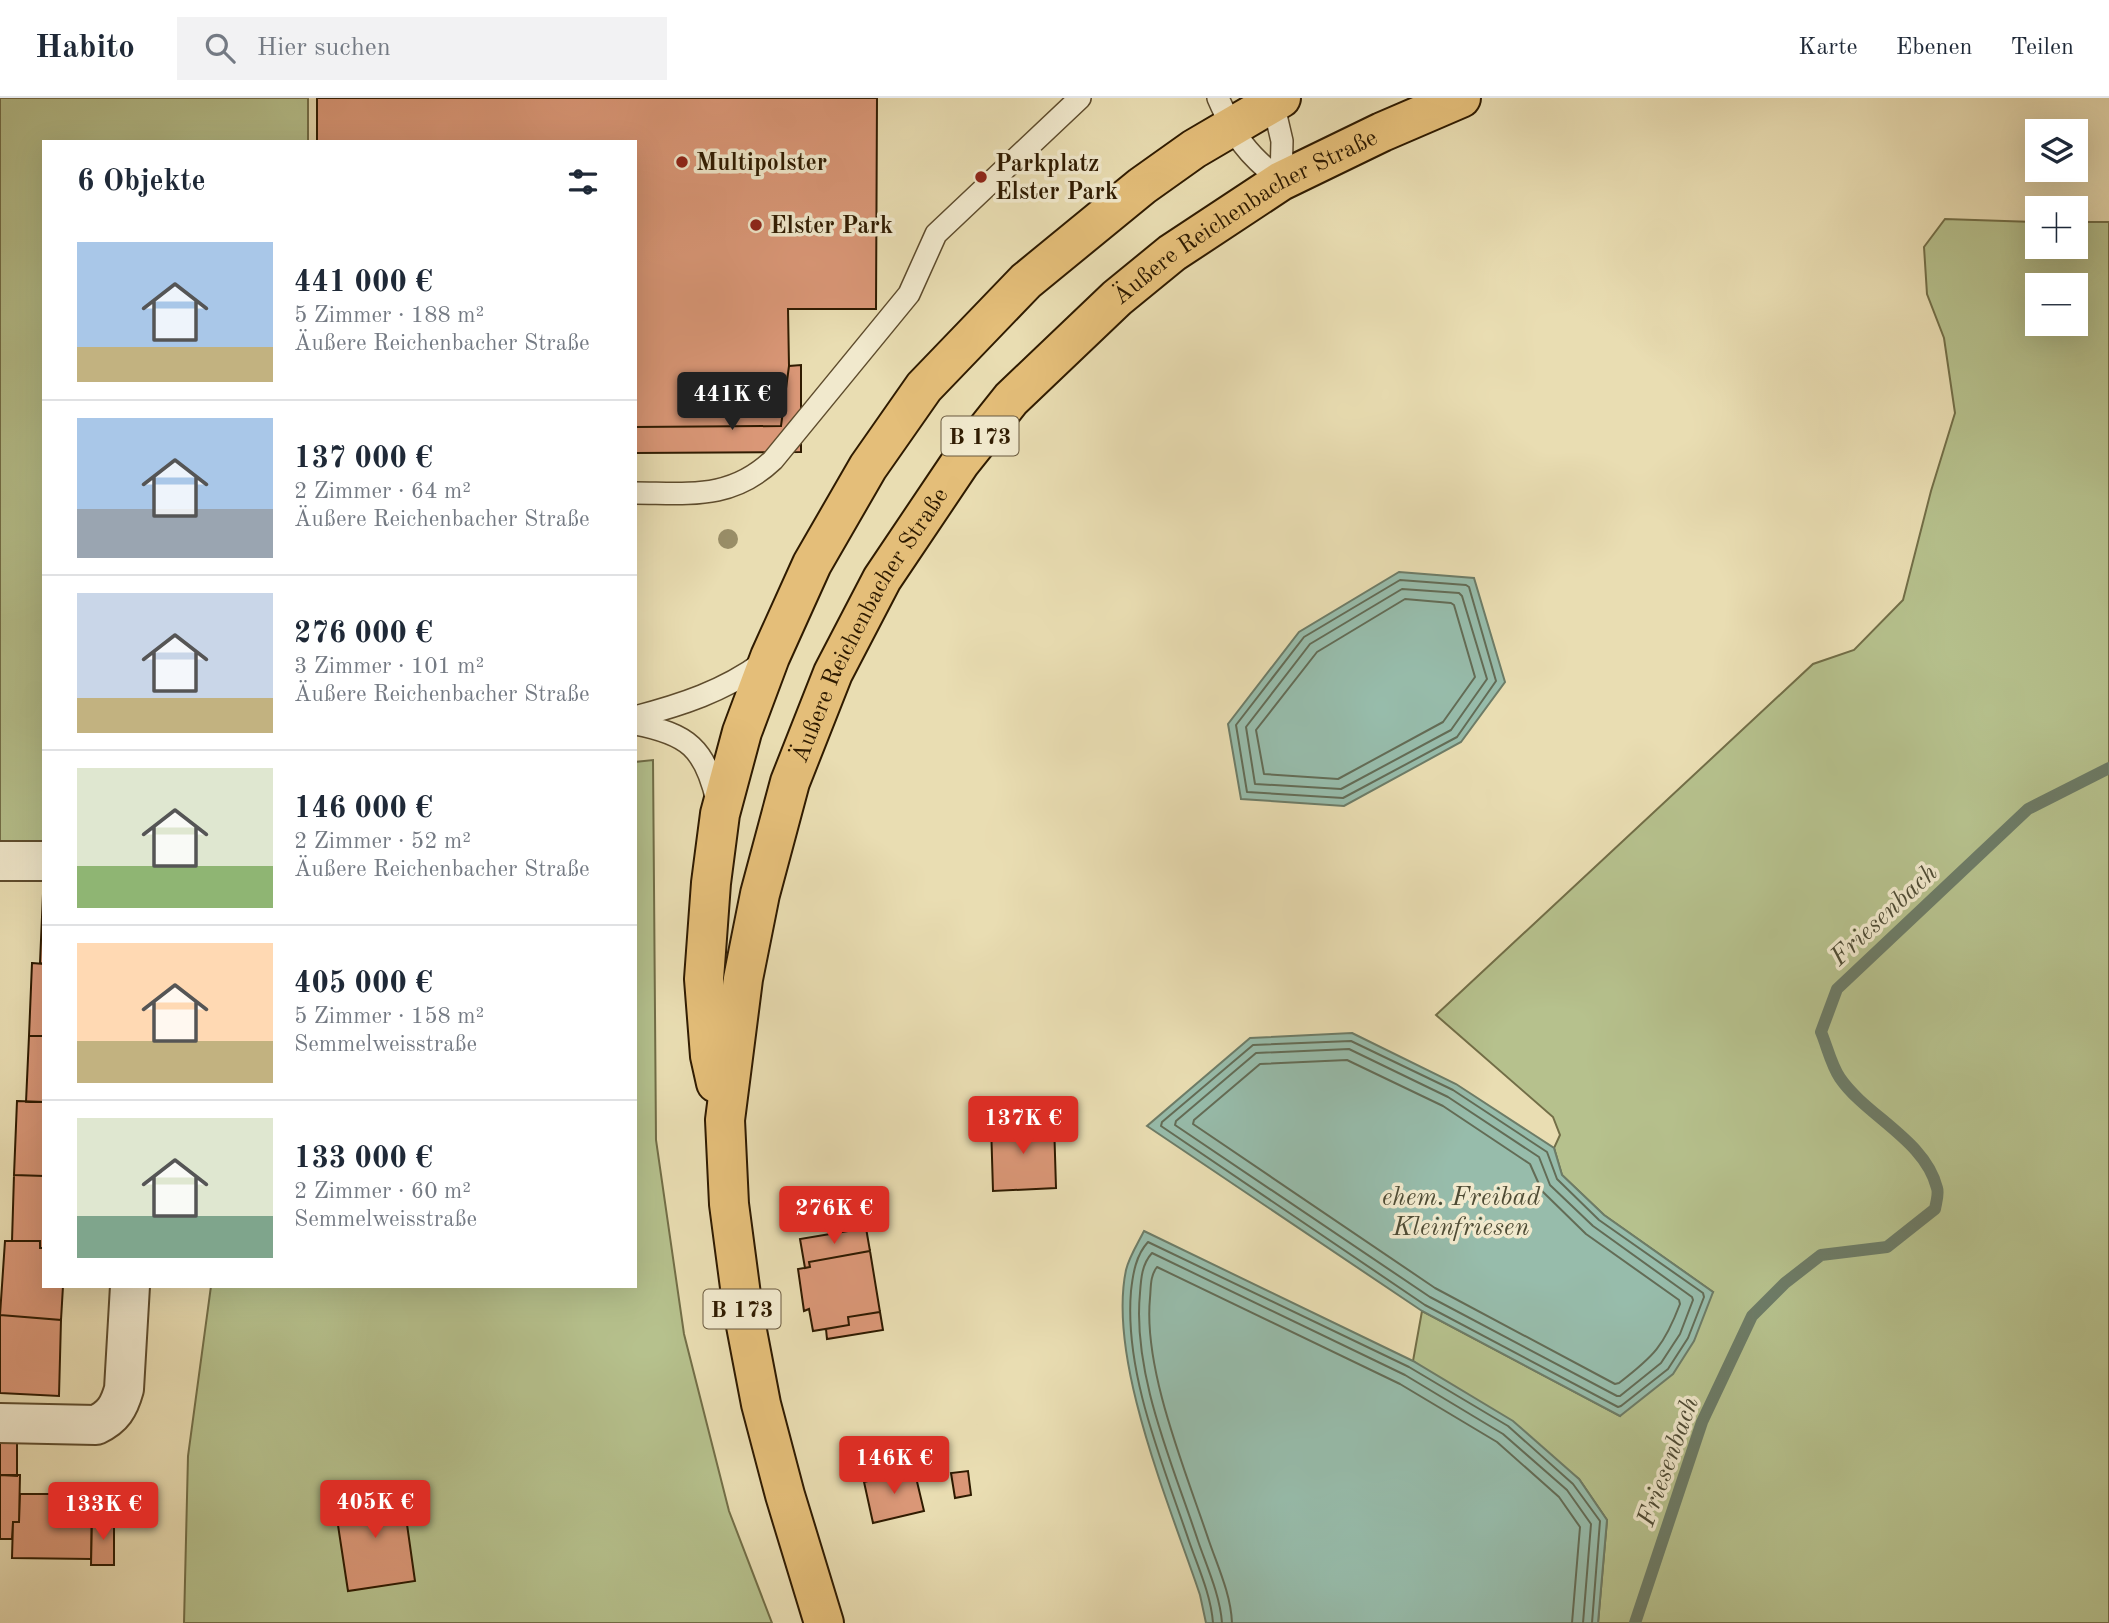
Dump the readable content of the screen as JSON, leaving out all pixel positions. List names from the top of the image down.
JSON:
{
  "streets": {
    "main road": ["Äußere Reichenbacher Straße", "B 173"]
  },
  "water": ["Friesenbach", "ehem. Freibad Kleinfriesen"],
  "places": ["Multipolster", "Parkplatz Elster Park", "Elster Park"],
  "page": {
    "header": "Habito",
    "search": "Hier suchen",
    "nav": ["Karte", "Ebenen", "Teilen"],
    "map_buttons": ["+", "−"],
    "heading": "6 Objekte",
    "list": [
      {
        "name": "441 000 €",
        "note": "5 Zimmer · 188 m² · Äußere Reichenbacher Straße"
      },
      {
        "name": "137 000 €",
        "note": "2 Zimmer · 64 m² · Äußere Reichenbacher Straße"
      },
      {
        "name": "276 000 €",
        "note": "3 Zimmer · 101 m² · Äußere Reichenbacher Straße"
      },
      {
        "name": "146 000 €",
        "note": "2 Zimmer · 52 m² · Äußere Reichenbacher Straße"
      },
      {
        "name": "405 000 €",
        "note": "5 Zimmer · 158 m² · Semmelweisstraße"
      },
      {
        "name": "133 000 €",
        "note": "2 Zimmer · 60 m² · Semmelweisstraße"
      }
    ],
    "price": [
      "441K €",
      "137K €",
      "276K €",
      "146K €",
      "405K €",
      "133K €"
    ]
  }
}
